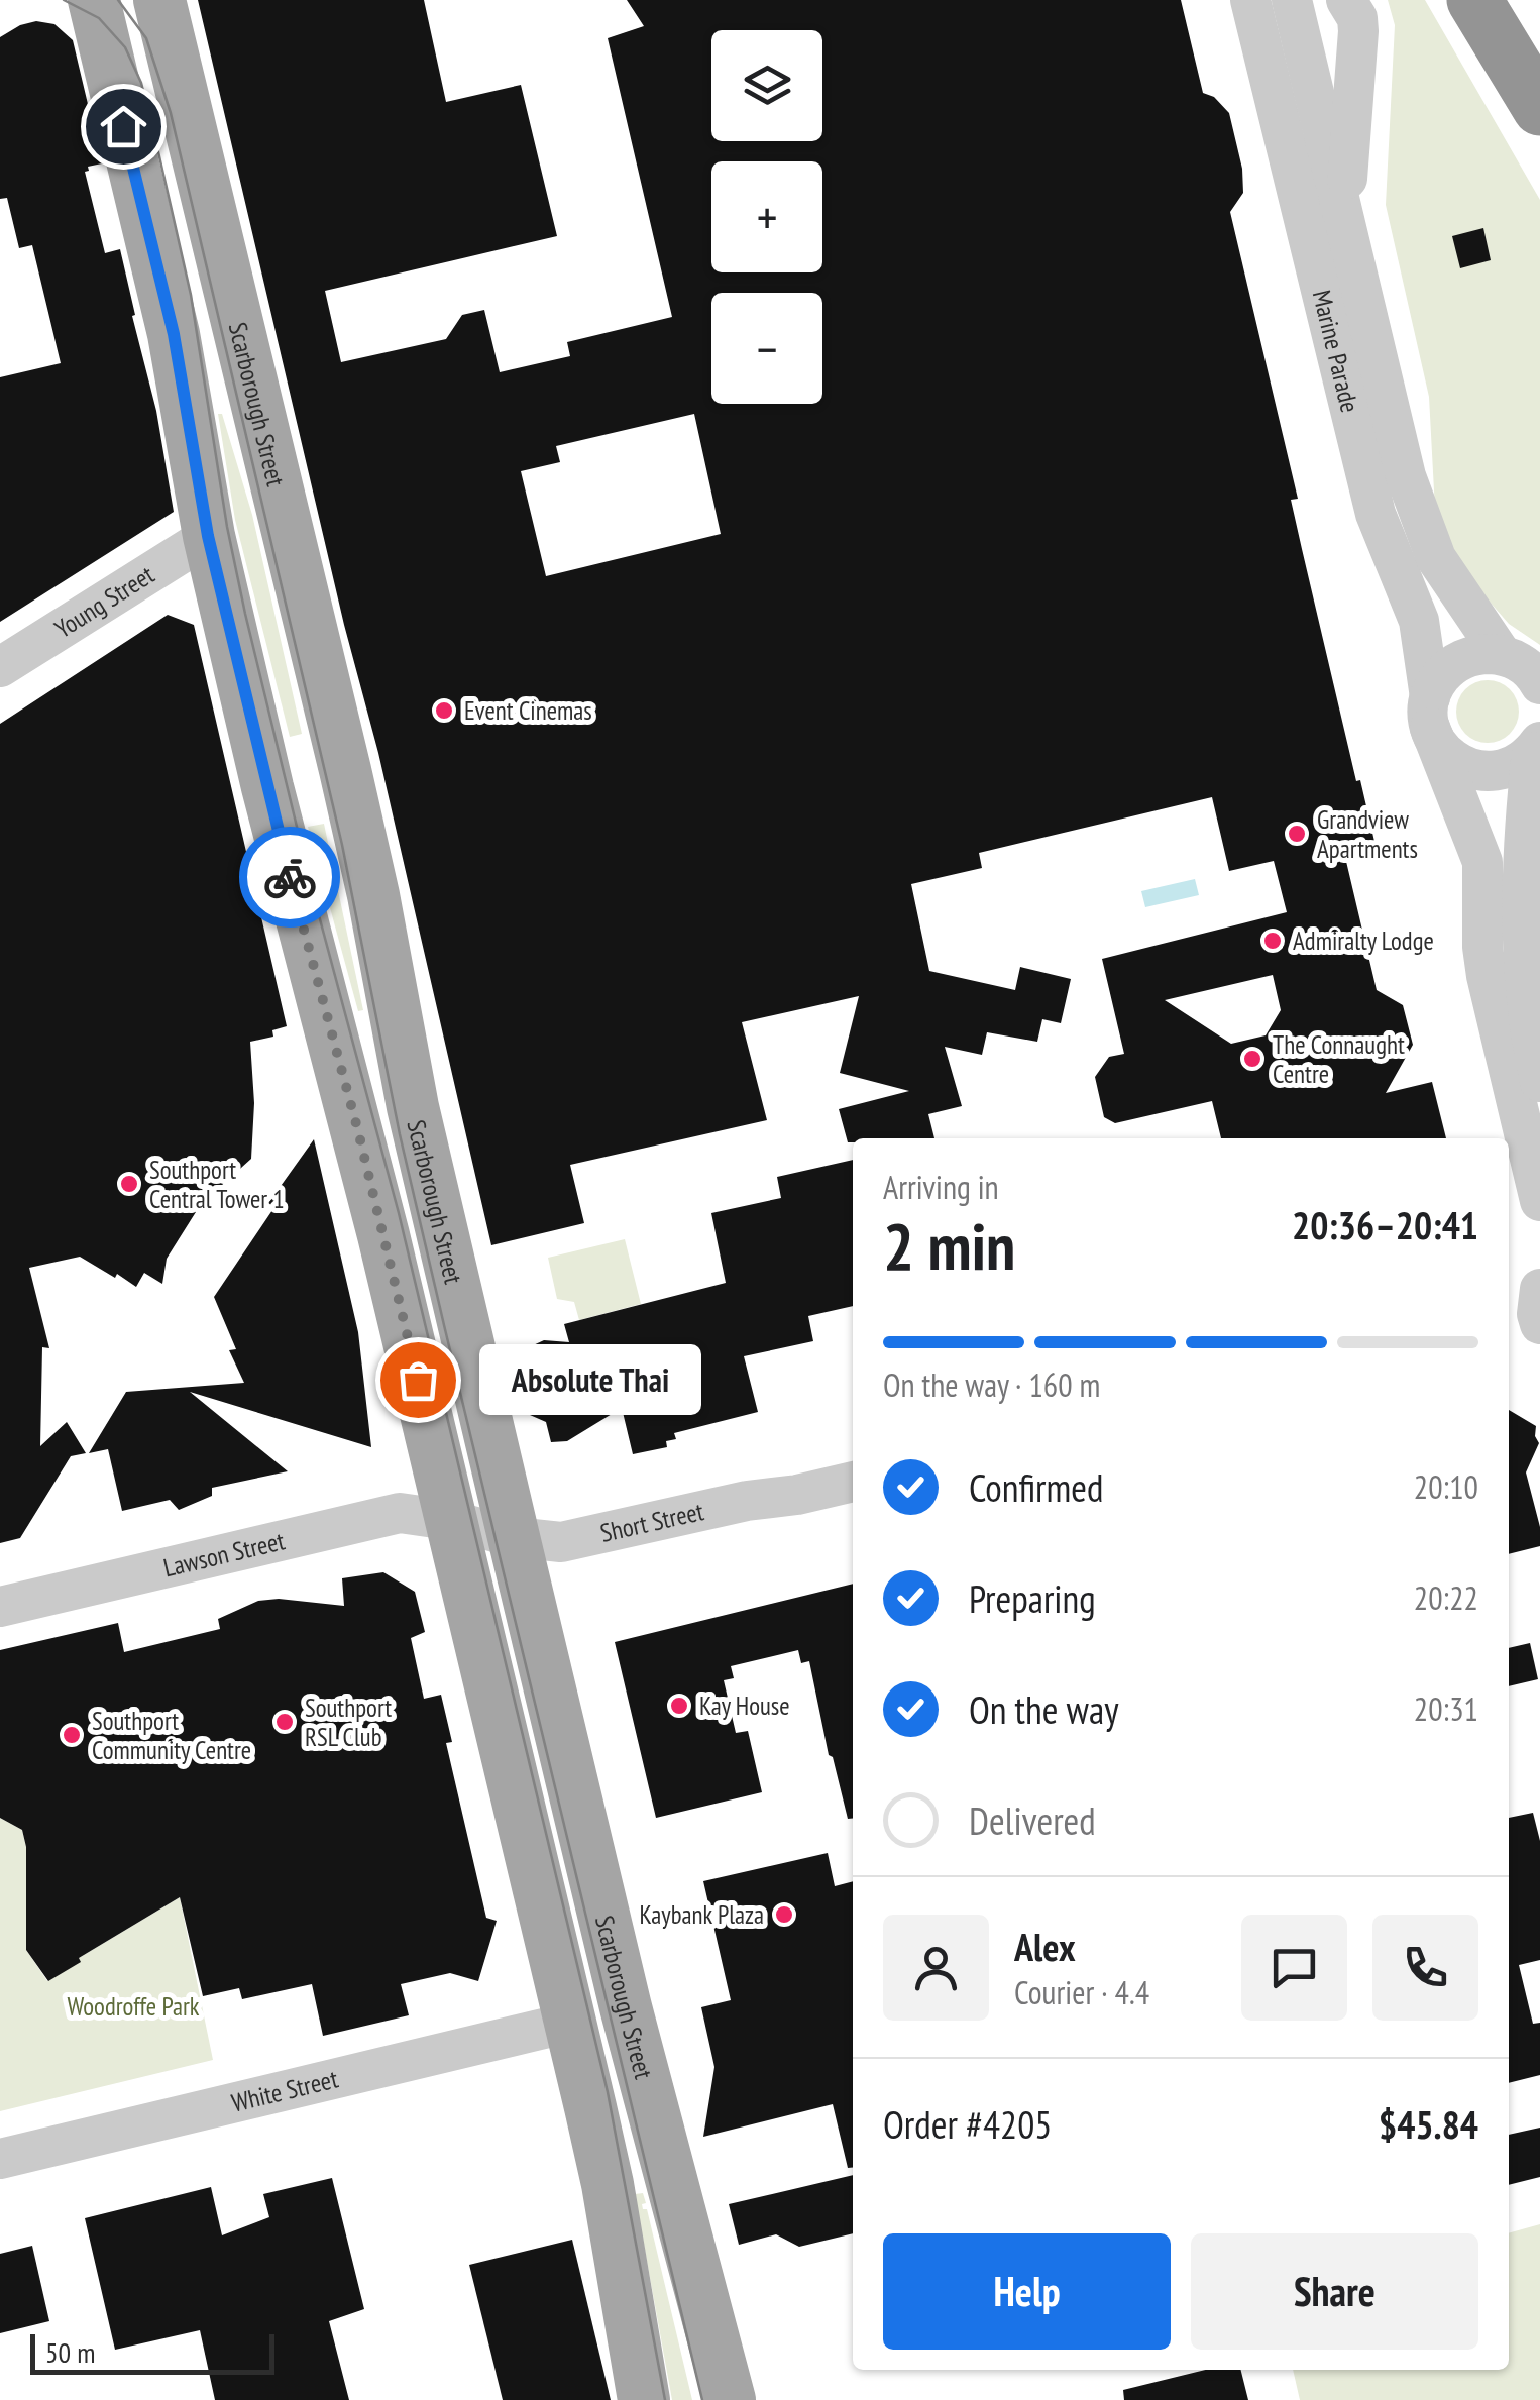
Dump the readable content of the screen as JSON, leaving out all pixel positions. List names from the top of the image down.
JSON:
{
  "streets": {
    "main road": ["Scarborough Street"],
    "street": [
      "Marine Parade",
      "Young Street",
      "Short Street",
      "Lawson Street",
      "White Street"
    ]
  },
  "crossings": [
    ["Scarborough Street", "Short Street"],
    ["Short Street", "Lawson Street"]
  ],
  "parks": ["Woodroffe Park"],
  "places": [
    "Event Cinemas",
    "Grandview Apartments",
    "Admiralty Lodge",
    "The Connaught Centre",
    "Southport Central Tower 1",
    "Absolute Thai",
    "Kay House",
    "Southport RSL Club",
    "Southport Community Centre",
    "Kaybank Plaza"
  ],
  "scale_bar": "50 m",
  "page": {
    "map_buttons": ["+", "−"],
    "heading": ["2 min", "Arriving in", "20:36–20:41"],
    "panel": [
      "Alex",
      "Courier · 4.4",
      "Order #4205",
      "$45.84"
    ],
    "bar": "On the way · 160 m",
    "bubble": "Absolute Thai",
    "list": [
      ["Confirmed", "20:10"],
      ["Preparing", "20:22"],
      ["On the way", "20:31"],
      "Delivered"
    ],
    "buttons": ["Help", "Share"],
    "scale": "50 m"
  }
}
